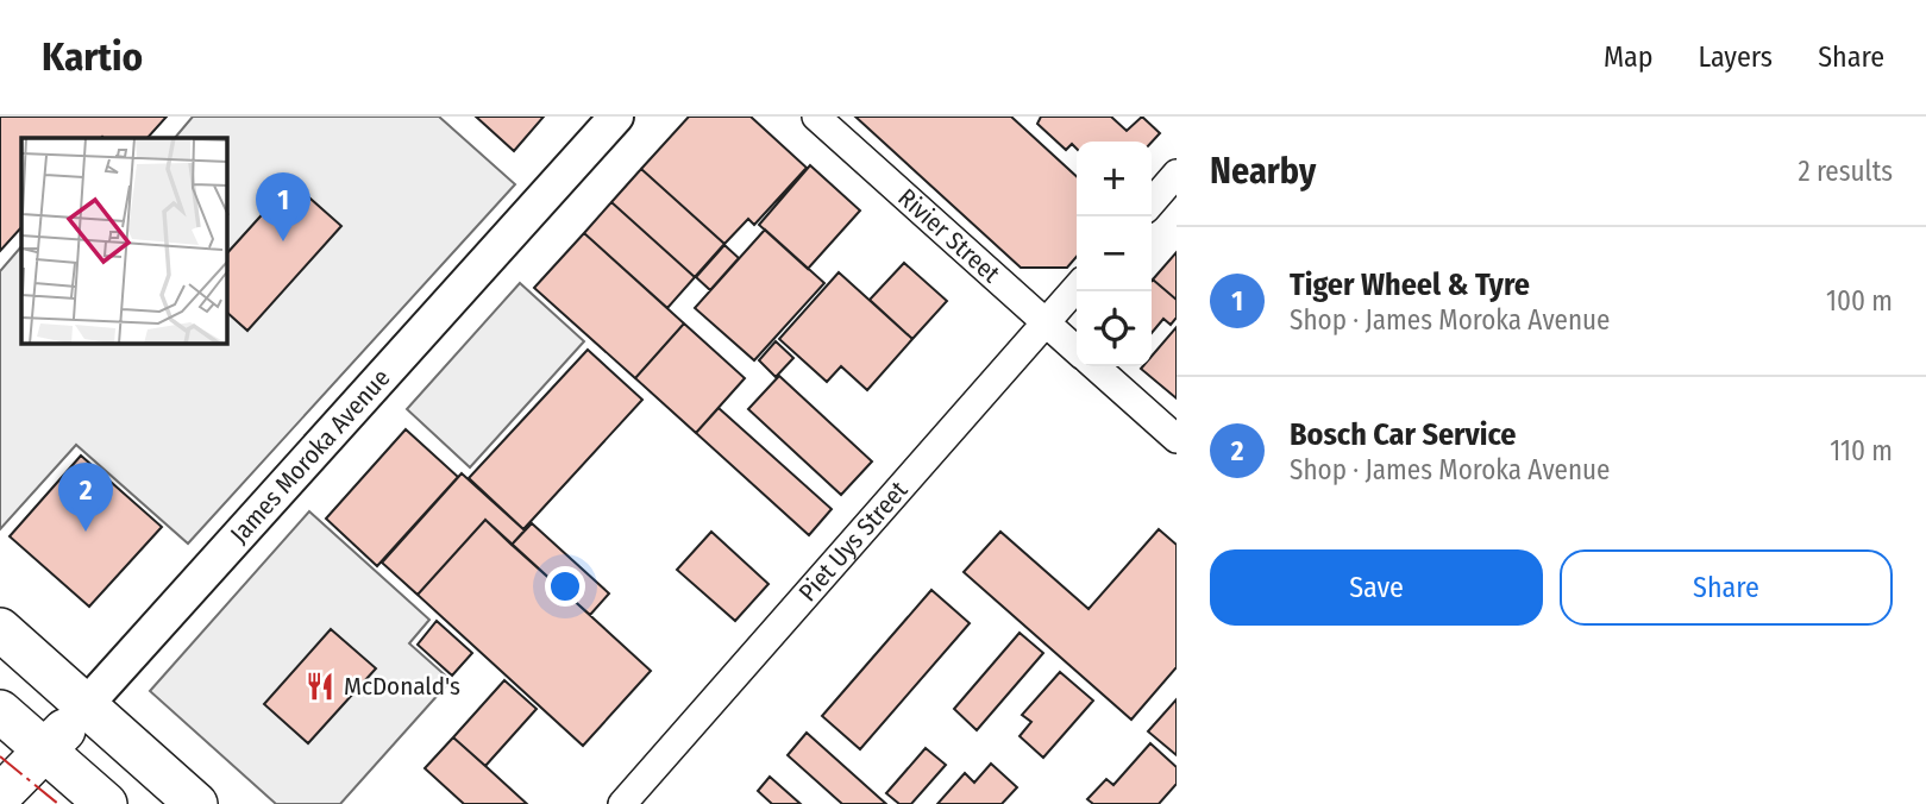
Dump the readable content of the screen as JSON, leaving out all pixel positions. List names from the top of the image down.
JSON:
{
  "streets": {
    "main road": ["James Moroka Avenue"],
    "street": ["Rivier Street", "Piet Uys Street"]
  },
  "crossings": [
    ["Rivier Street", "Piet Uys Street"]
  ],
  "places": {
    "restaurant": ["McDonald's"]
  },
  "page": {
    "header": "Kartio",
    "nav": ["Map", "Layers", "Share"],
    "heading": ["Nearby", "2 results"],
    "map_buttons": ["+", "−"],
    "pins": ["1", "2"],
    "list": [
      {
        "mark": "1",
        "name": "Tiger Wheel & Tyre",
        "note": "Shop · James Moroka Avenue",
        "value": "100 m"
      },
      {
        "mark": "2",
        "name": "Bosch Car Service",
        "note": "Shop · James Moroka Avenue",
        "value": "110 m"
      }
    ],
    "buttons": ["Save", "Share"]
  }
}
